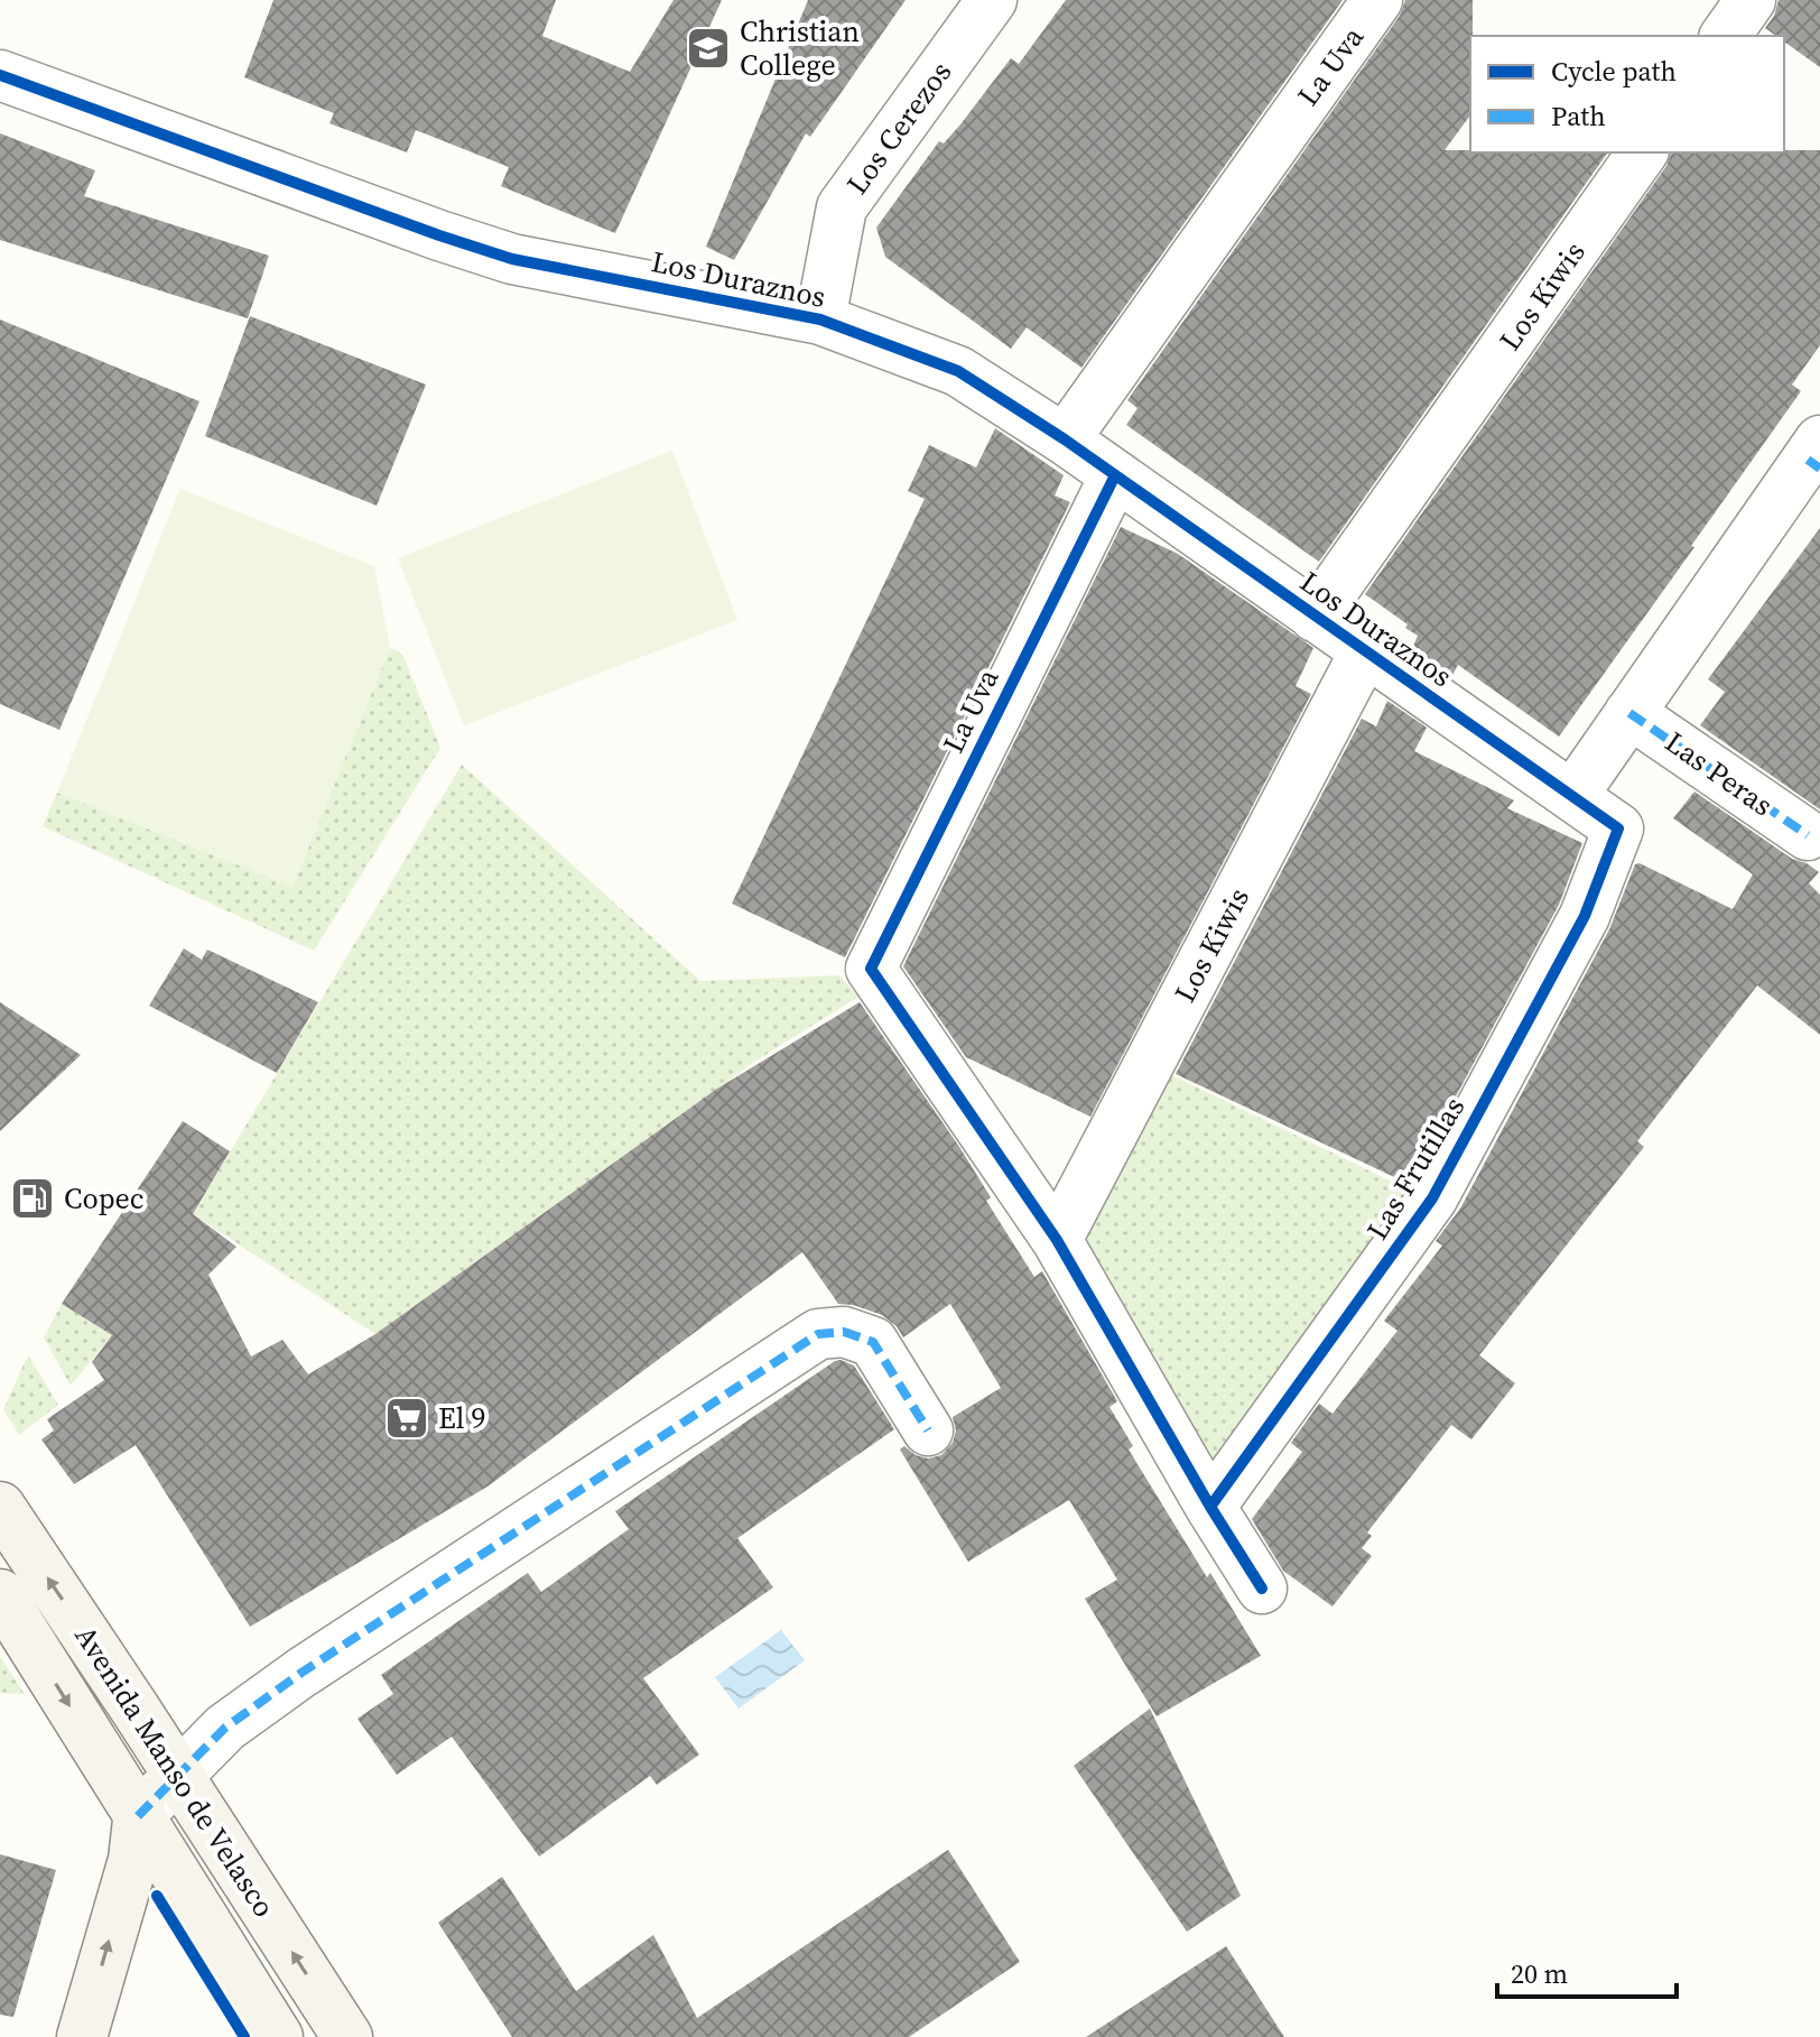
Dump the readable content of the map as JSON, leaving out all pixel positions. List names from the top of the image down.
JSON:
{
  "streets": {
    "main road": ["Avenida Manso de Velasco"],
    "street": [
      "La Uva",
      "Los Cerezos",
      "Los Duraznos",
      "Los Kiwis",
      "Las Peras",
      "Las Frutillas"
    ]
  },
  "crossings": [
    ["La Uva", "Los Duraznos"],
    ["La Uva", "Los Kiwis"],
    ["Los Cerezos", "Los Duraznos"],
    ["Los Duraznos", "Los Kiwis"],
    ["Los Duraznos", "Las Frutillas"]
  ],
  "places": {
    "school or university": ["Christian College"],
    "fuel station": ["Copec"],
    "supermarket": ["El 9"]
  },
  "legend": ["Cycle path", "Path"],
  "scale_bar": "20 m"
}
